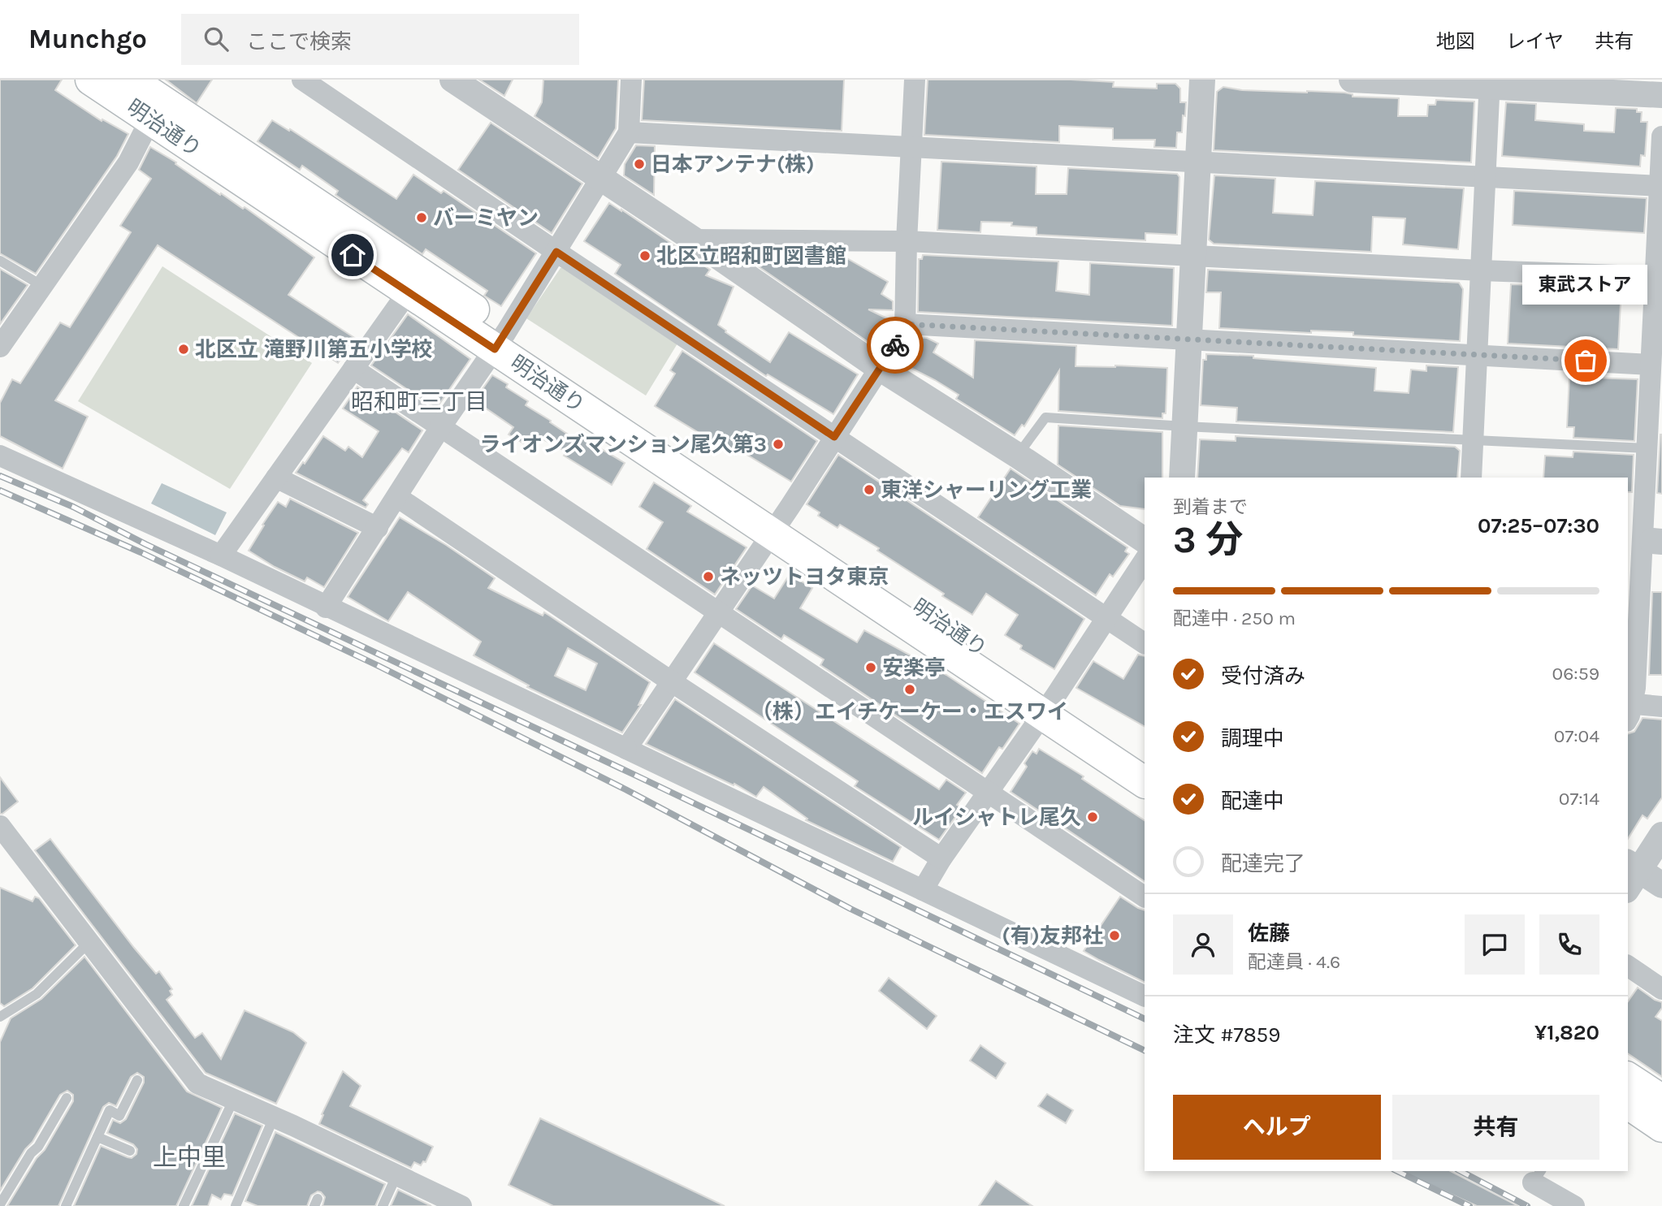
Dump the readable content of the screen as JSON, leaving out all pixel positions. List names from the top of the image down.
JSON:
{
  "streets": {
    "main road": ["明治通り"]
  },
  "districts": ["昭和町三丁目", "上中里"],
  "places": [
    "日本アンテナ(株)",
    "バーミヤン",
    "北区立昭和町図書館",
    "北区立 滝野川第五小学校",
    "東武ストア",
    "ライオンズマンション尾久第3",
    "東洋シャーリング工業",
    "ネッツトヨタ東京",
    "安楽亭",
    "（株）エイチケーケー・エスワイ",
    "ルイシャトレ尾久",
    "(有)友邦社"
  ],
  "page": {
    "header": "Munchgo",
    "search": "ここで検索",
    "nav": ["地図", "レイヤ", "共有"],
    "bubble": "東武ストア",
    "heading": ["3 分", "到着まで", "07:25–07:30"],
    "panel": [
      "佐藤",
      "配達員 · 4.6",
      "注文 #7859",
      "¥1,820"
    ],
    "bar": "配達中 · 250 m",
    "list": [
      ["受付済み", "06:59"],
      ["調理中", "07:04"],
      ["配達中", "07:14"],
      "配達完了"
    ],
    "buttons": ["ヘルプ", "共有"]
  }
}
